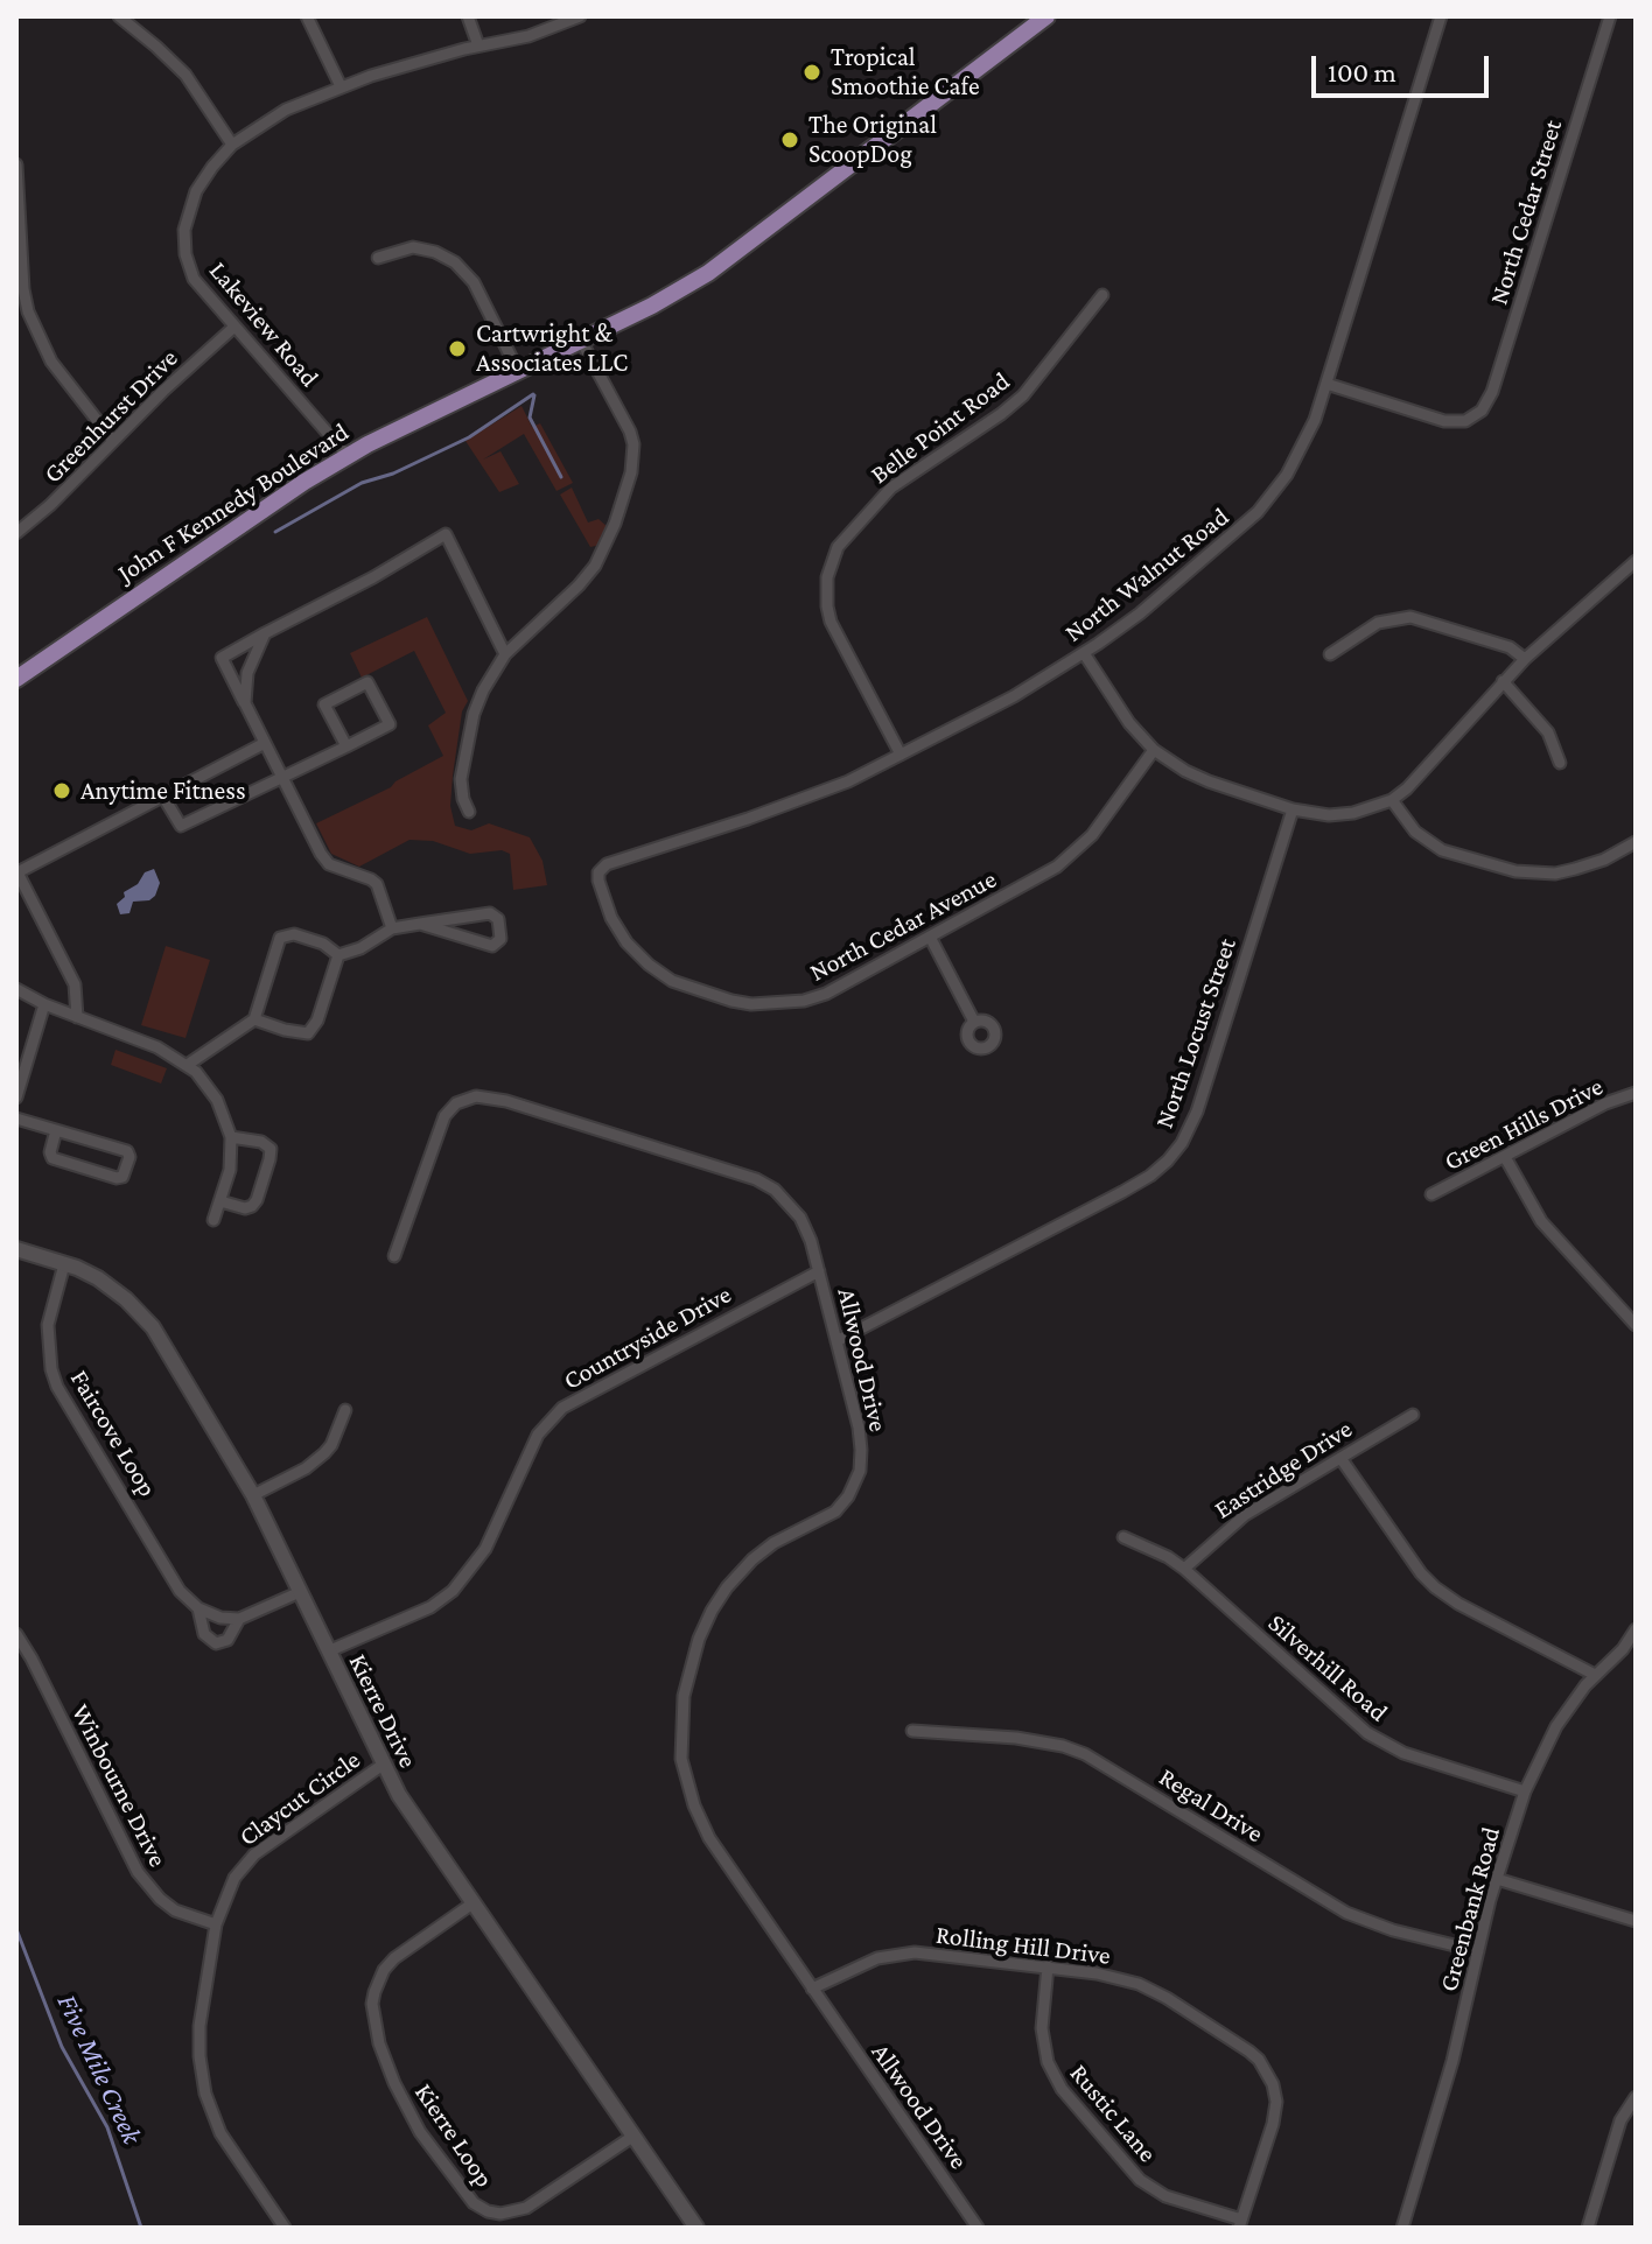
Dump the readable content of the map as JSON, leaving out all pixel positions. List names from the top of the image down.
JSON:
{
  "streets": {
    "main road": ["John F Kennedy Boulevard"],
    "street": [
      "North Cedar Street",
      "Lakeview Road",
      "Greenhurst Drive",
      "Belle Point Road",
      "North Walnut Road",
      "North Cedar Avenue",
      "North Locust Street",
      "Green Hills Drive",
      "Countryside Drive",
      "Allwood Drive",
      "Faircove Loop",
      "Eastridge Drive",
      "Silverhill Road",
      "Kierre Drive",
      "Winbourne Drive",
      "Claycut Circle",
      "Regal Drive",
      "Greenbank Road",
      "Rolling Hill Drive",
      "Rustic Lane",
      "Kierre Loop"
    ]
  },
  "crossings": [
    ["North Cedar Street", "North Walnut Road"],
    ["Lakeview Road", "Greenhurst Drive"],
    ["Lakeview Road", "John F Kennedy Boulevard"],
    ["Belle Point Road", "North Walnut Road"],
    ["North Walnut Road", "North Cedar Avenue"],
    ["North Locust Street", "Allwood Drive"],
    ["Countryside Drive", "Allwood Drive"],
    ["Countryside Drive", "Kierre Drive"],
    ["Allwood Drive", "Rolling Hill Drive"],
    ["Faircove Loop", "Kierre Drive"],
    ["Eastridge Drive", "Silverhill Road"],
    ["Silverhill Road", "Greenbank Road"],
    ["Kierre Drive", "Claycut Circle"],
    ["Kierre Drive", "Kierre Loop"],
    ["Winbourne Drive", "Claycut Circle"],
    ["Regal Drive", "Greenbank Road"],
    ["Rolling Hill Drive", "Rustic Lane"]
  ],
  "water": ["Five Mile Creek"],
  "places": [
    "Tropical Smoothie Cafe",
    "The Original ScoopDog",
    "Cartwright & Associates LLC",
    "Anytime Fitness"
  ],
  "scale_bar": "100 m"
}
